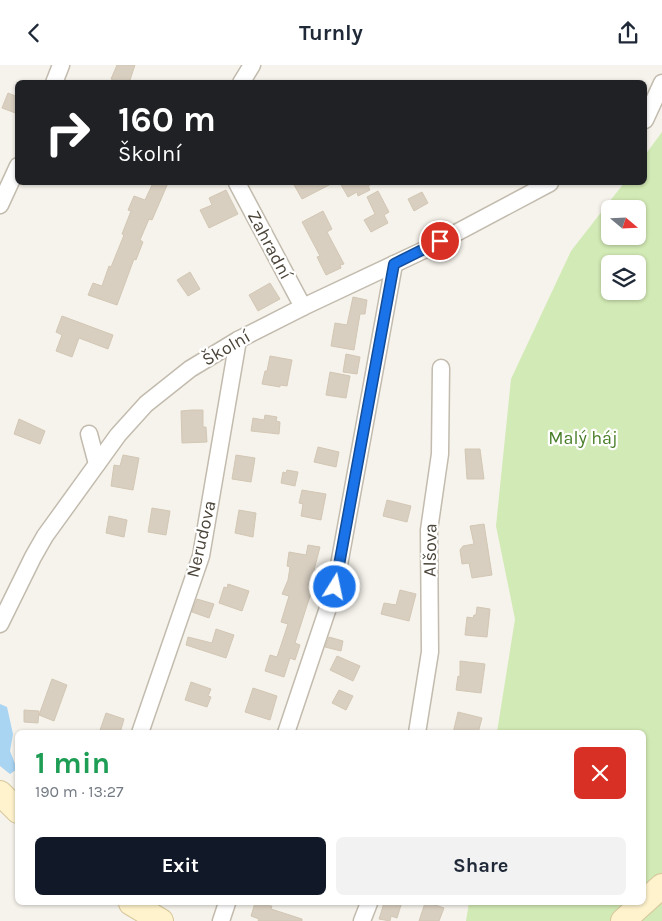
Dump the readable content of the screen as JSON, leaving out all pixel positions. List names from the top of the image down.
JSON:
{
  "streets": {
    "street": [
      "Zahradní",
      "Školní",
      "Nerudova",
      "Alšova"
    ]
  },
  "crossings": [
    ["Zahradní", "Školní"],
    ["Školní", "Nerudova"]
  ],
  "parks": ["Malý háj"],
  "north": "right",
  "page": {
    "header": "Turnly",
    "turn": ["160 m", "Školní"],
    "heading": ["1 min", "190 m · 13:27"],
    "buttons": ["Exit", "Share"]
  }
}
